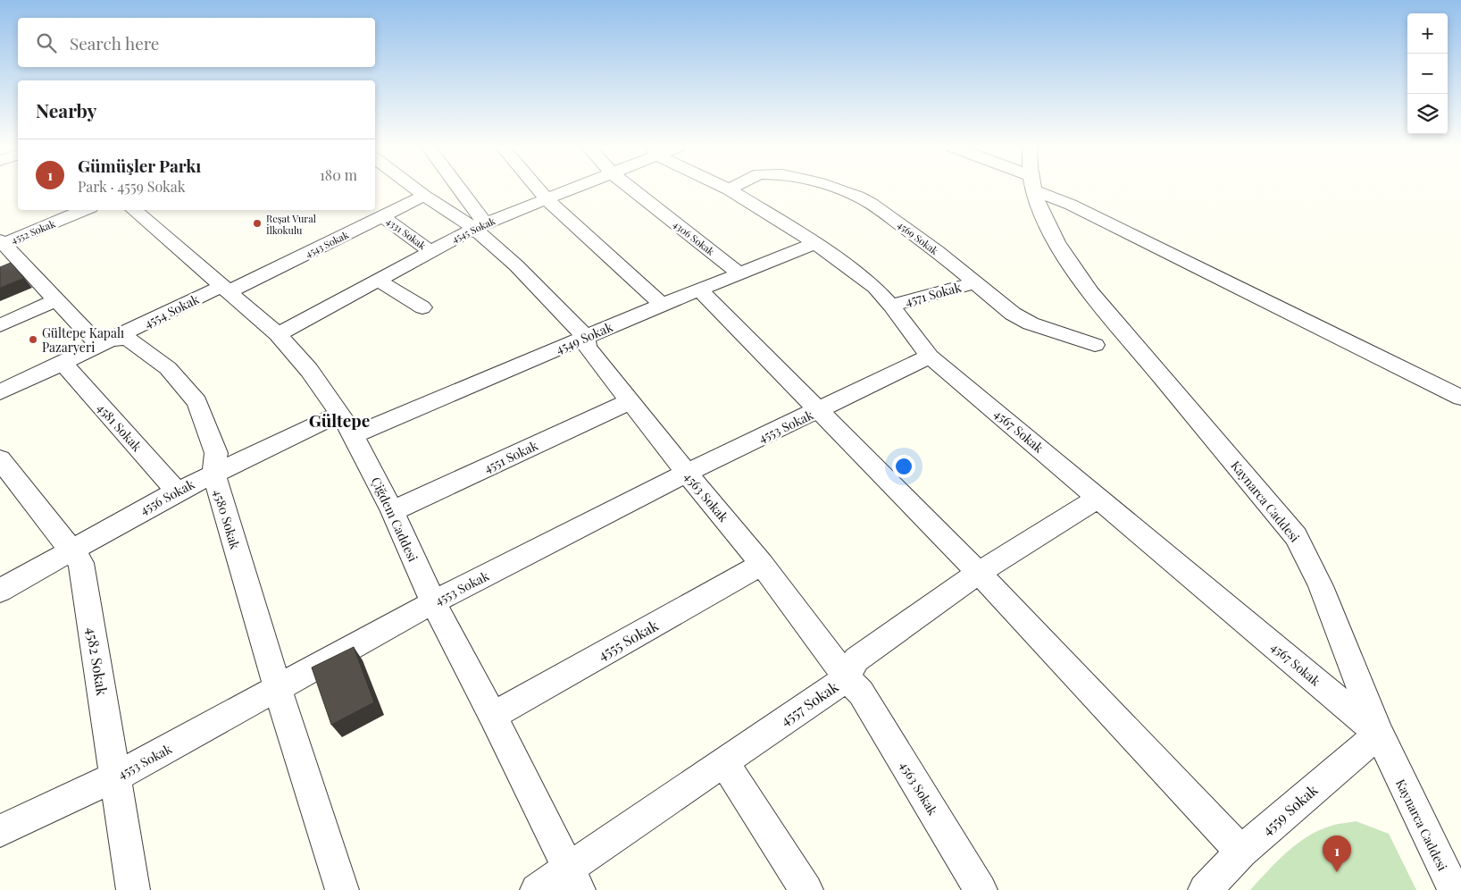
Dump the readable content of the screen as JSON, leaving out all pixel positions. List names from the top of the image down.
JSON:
{
  "streets": {
    "street": [
      "4545 Sokak",
      "4552 Sokak",
      "4331 Sokak",
      "4306 Sokak",
      "4569 Sokak",
      "4543 Sokak",
      "4571 Sokak",
      "4554 Sokak",
      "4549 Sokak",
      "4553 Sokak",
      "4581 Sokak",
      "4567 Sokak",
      "4551 Sokak",
      "4556 Sokak",
      "4563 Sokak",
      "Kaynarca Caddesi",
      "4580 Sokak",
      "Çiğdem Caddesi",
      "4555 Sokak",
      "4582 Sokak",
      "4557 Sokak",
      "4559 Sokak"
    ]
  },
  "crossings": [
    ["4545 Sokak", "4331 Sokak"],
    ["4545 Sokak", "4563 Sokak"],
    ["4545 Sokak", "Çiğdem Caddesi"],
    ["4552 Sokak", "4580 Sokak"],
    ["4331 Sokak", "4543 Sokak"],
    ["4306 Sokak", "4549 Sokak"],
    ["4569 Sokak", "4571 Sokak"],
    ["4569 Sokak", "4567 Sokak"],
    ["4543 Sokak", "4554 Sokak"],
    ["4543 Sokak", "4563 Sokak"],
    ["4543 Sokak", "Çiğdem Caddesi"],
    ["4571 Sokak", "4567 Sokak"],
    ["4554 Sokak", "4581 Sokak"],
    ["4554 Sokak", "4580 Sokak"],
    ["4554 Sokak", "Çiğdem Caddesi"],
    ["4549 Sokak", "4567 Sokak"],
    ["4549 Sokak", "4563 Sokak"],
    ["4549 Sokak", "Çiğdem Caddesi"],
    ["4553 Sokak", "4567 Sokak"],
    ["4553 Sokak", "4563 Sokak"],
    ["4553 Sokak", "4580 Sokak"],
    ["4553 Sokak", "Çiğdem Caddesi"],
    ["4553 Sokak", "4582 Sokak"],
    ["4581 Sokak", "4556 Sokak"],
    ["4567 Sokak", "Kaynarca Caddesi"],
    ["4567 Sokak", "4557 Sokak"],
    ["4567 Sokak", "4559 Sokak"],
    ["4551 Sokak", "4563 Sokak"],
    ["4551 Sokak", "Çiğdem Caddesi"],
    ["4556 Sokak", "4580 Sokak"],
    ["4556 Sokak", "Çiğdem Caddesi"],
    ["4556 Sokak", "4582 Sokak"],
    ["4563 Sokak", "4555 Sokak"],
    ["4563 Sokak", "4557 Sokak"],
    ["Kaynarca Caddesi", "4559 Sokak"],
    ["Çiğdem Caddesi", "4555 Sokak"],
    ["Çiğdem Caddesi", "4557 Sokak"]
  ],
  "districts": ["Gültepe"],
  "places": ["Reşat Vural İlkokulu", "Gültepe Kapalı Pazaryeri"],
  "page": {
    "map_buttons": ["+", "−"],
    "search": "Search here",
    "heading": "Nearby",
    "list": [
      {
        "mark": "1",
        "name": "Gümüşler Parkı",
        "note": "Park · 4559 Sokak",
        "value": "180 m"
      }
    ],
    "pins": "1"
  }
}
